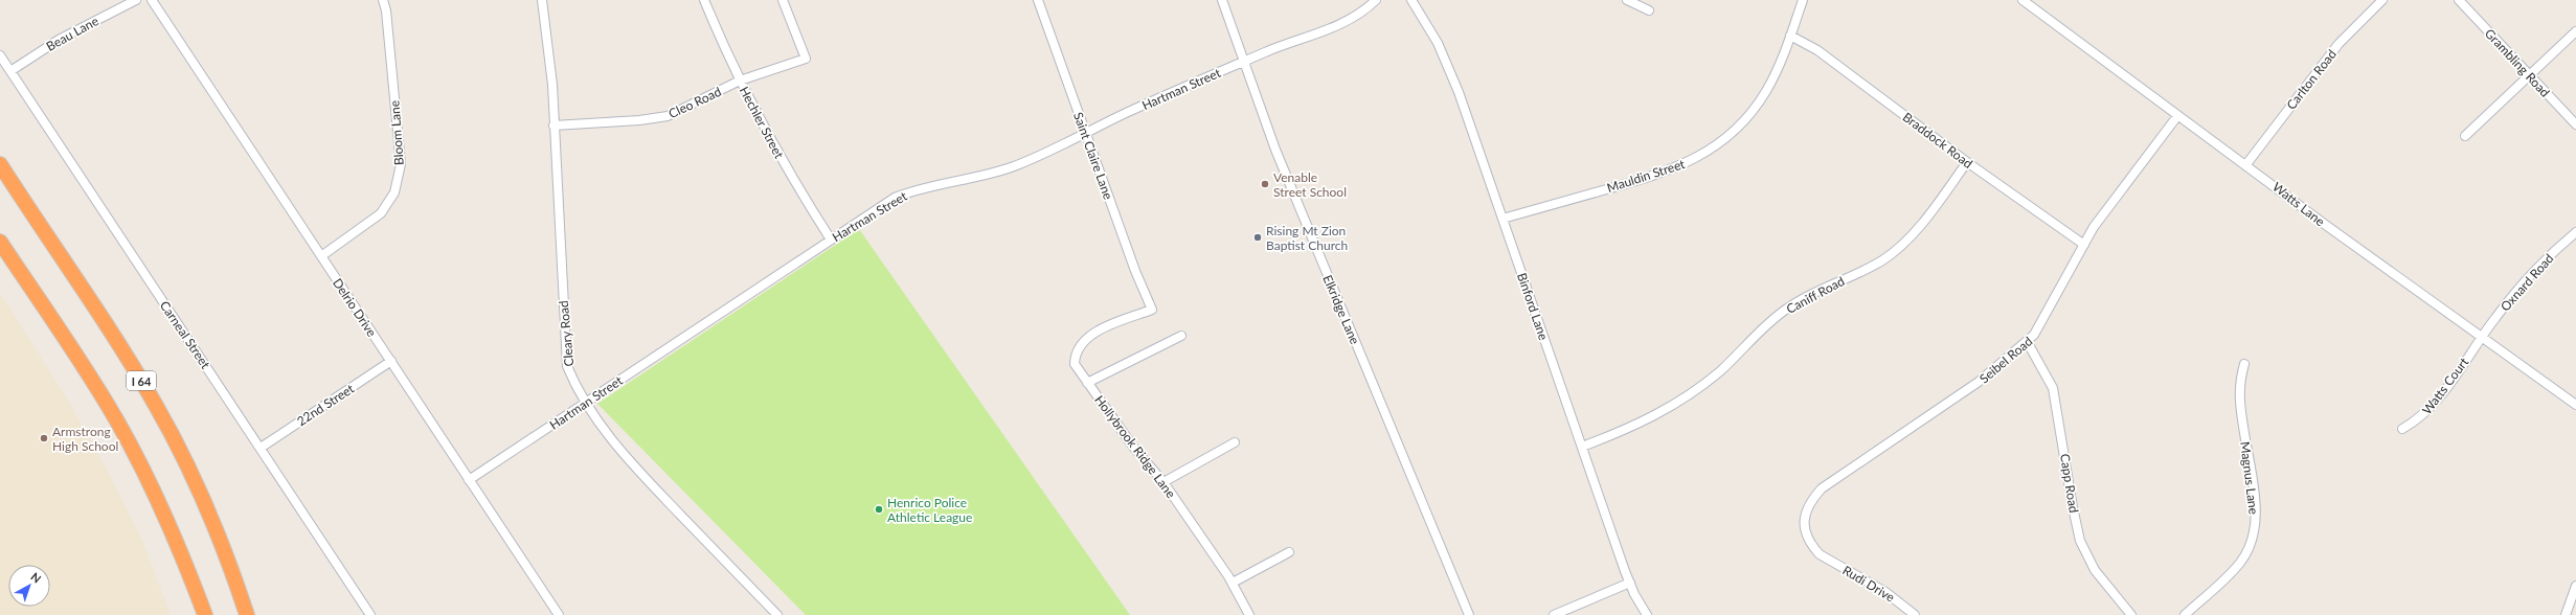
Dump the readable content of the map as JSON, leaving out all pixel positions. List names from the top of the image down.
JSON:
{
  "streets": {
    "highway": ["I 64"],
    "street": [
      "Beau Lane",
      "Grambling Road",
      "Carlton Road",
      "Hartman Street",
      "Cleo Road",
      "Hechler Street",
      "Bloom Lane",
      "Braddock Road",
      "Saint Claire Lane",
      "Mauldin Street",
      "Watts Lane",
      "Oxnard Road",
      "Caniff Road",
      "Binford Lane",
      "Delrio Drive",
      "Elkridge Lane",
      "Cleary Road",
      "Carneal Street",
      "Seibel Road",
      "Watts Court",
      "22nd Street",
      "Hollybrook Ridge Lane",
      "Magnus Lane",
      "Capp Road",
      "Rudi Drive"
    ]
  },
  "crossings": [
    ["Beau Lane", "Carneal Street"],
    ["Carlton Road", "Watts Lane"],
    ["Hartman Street", "Hechler Street"],
    ["Hartman Street", "Saint Claire Lane"],
    ["Hartman Street", "Delrio Drive"],
    ["Hartman Street", "Elkridge Lane"],
    ["Hartman Street", "Cleary Road"],
    ["Cleo Road", "Hechler Street"],
    ["Cleo Road", "Cleary Road"],
    ["Bloom Lane", "Delrio Drive"],
    ["Braddock Road", "Mauldin Street"],
    ["Braddock Road", "Caniff Road"],
    ["Braddock Road", "Seibel Road"],
    ["Saint Claire Lane", "Hollybrook Ridge Lane"],
    ["Mauldin Street", "Binford Lane"],
    ["Watts Lane", "Oxnard Road"],
    ["Watts Lane", "Seibel Road"],
    ["Watts Lane", "Watts Court"],
    ["Oxnard Road", "Watts Court"],
    ["Caniff Road", "Binford Lane"],
    ["Delrio Drive", "22nd Street"],
    ["Carneal Street", "22nd Street"],
    ["Seibel Road", "Capp Road"],
    ["Seibel Road", "Rudi Drive"]
  ],
  "places": [
    "Venable Street School",
    "Rising Mt Zion Baptist Church",
    "Armstrong High School",
    "Henrico Police Athletic League"
  ],
  "north": "top right"
}
